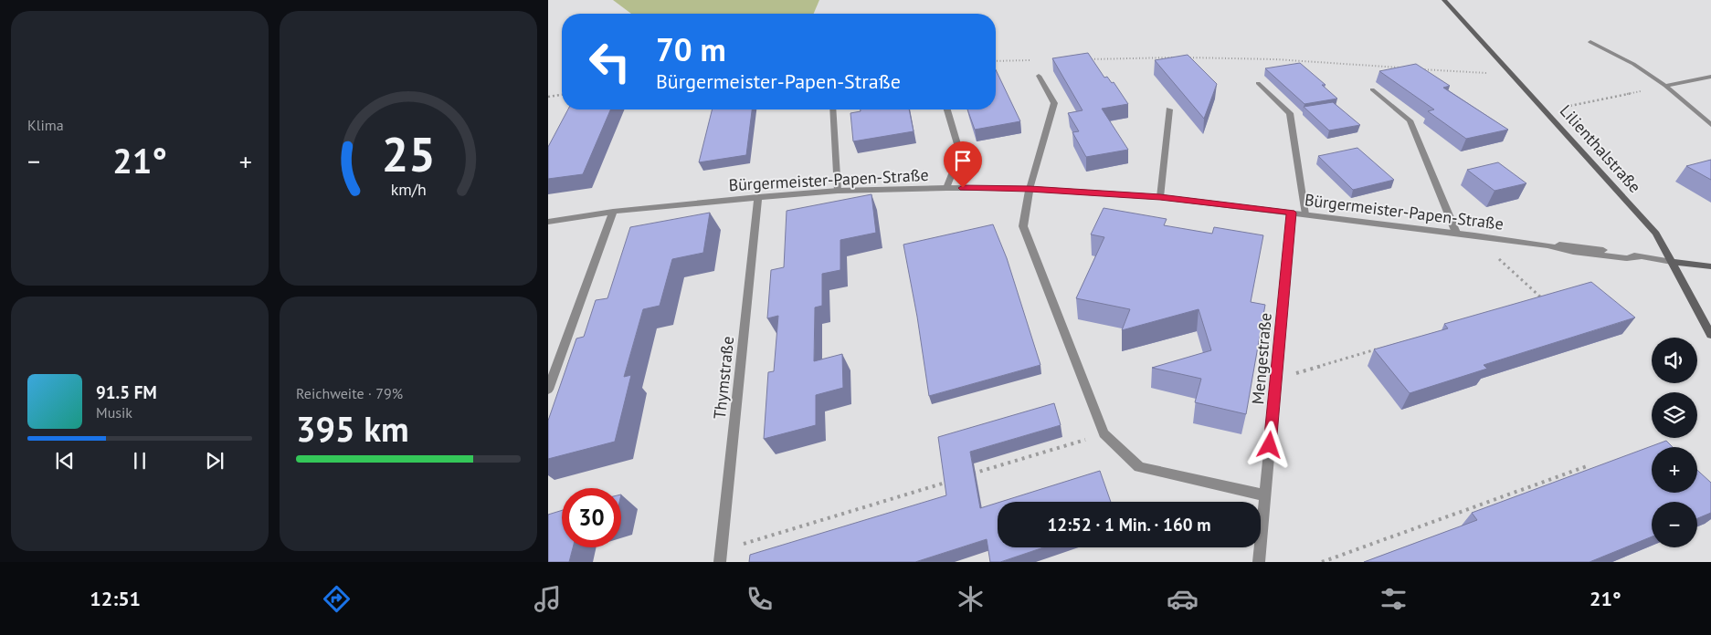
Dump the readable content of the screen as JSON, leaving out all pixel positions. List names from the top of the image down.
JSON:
{
  "streets": {
    "street": [
      "Lilienthalstraße",
      "Bürgermeister-Papen-Straße",
      "Mengestraße",
      "Thymstraße"
    ]
  },
  "crossings": [
    ["Lilienthalstraße", "Bürgermeister-Papen-Straße"],
    ["Bürgermeister-Papen-Straße", "Mengestraße"],
    ["Bürgermeister-Papen-Straße", "Thymstraße"]
  ],
  "page": {
    "tile": [
      "Klima",
      ["Reichweite · 79%", "395 km"]
    ],
    "turn": ["70 m", "Bürgermeister-Papen-Straße"],
    "heat": ["−", "21°", "+"],
    "map_buttons": ["+", "−"],
    "song": ["91.5 FM", "Musik"],
    "limit": "30",
    "trip": "12:52 · 1 Min. · 160 m",
    "tabs": ["12:51", "21°"],
    "gauge": ["25", "km/h"]
  }
}
